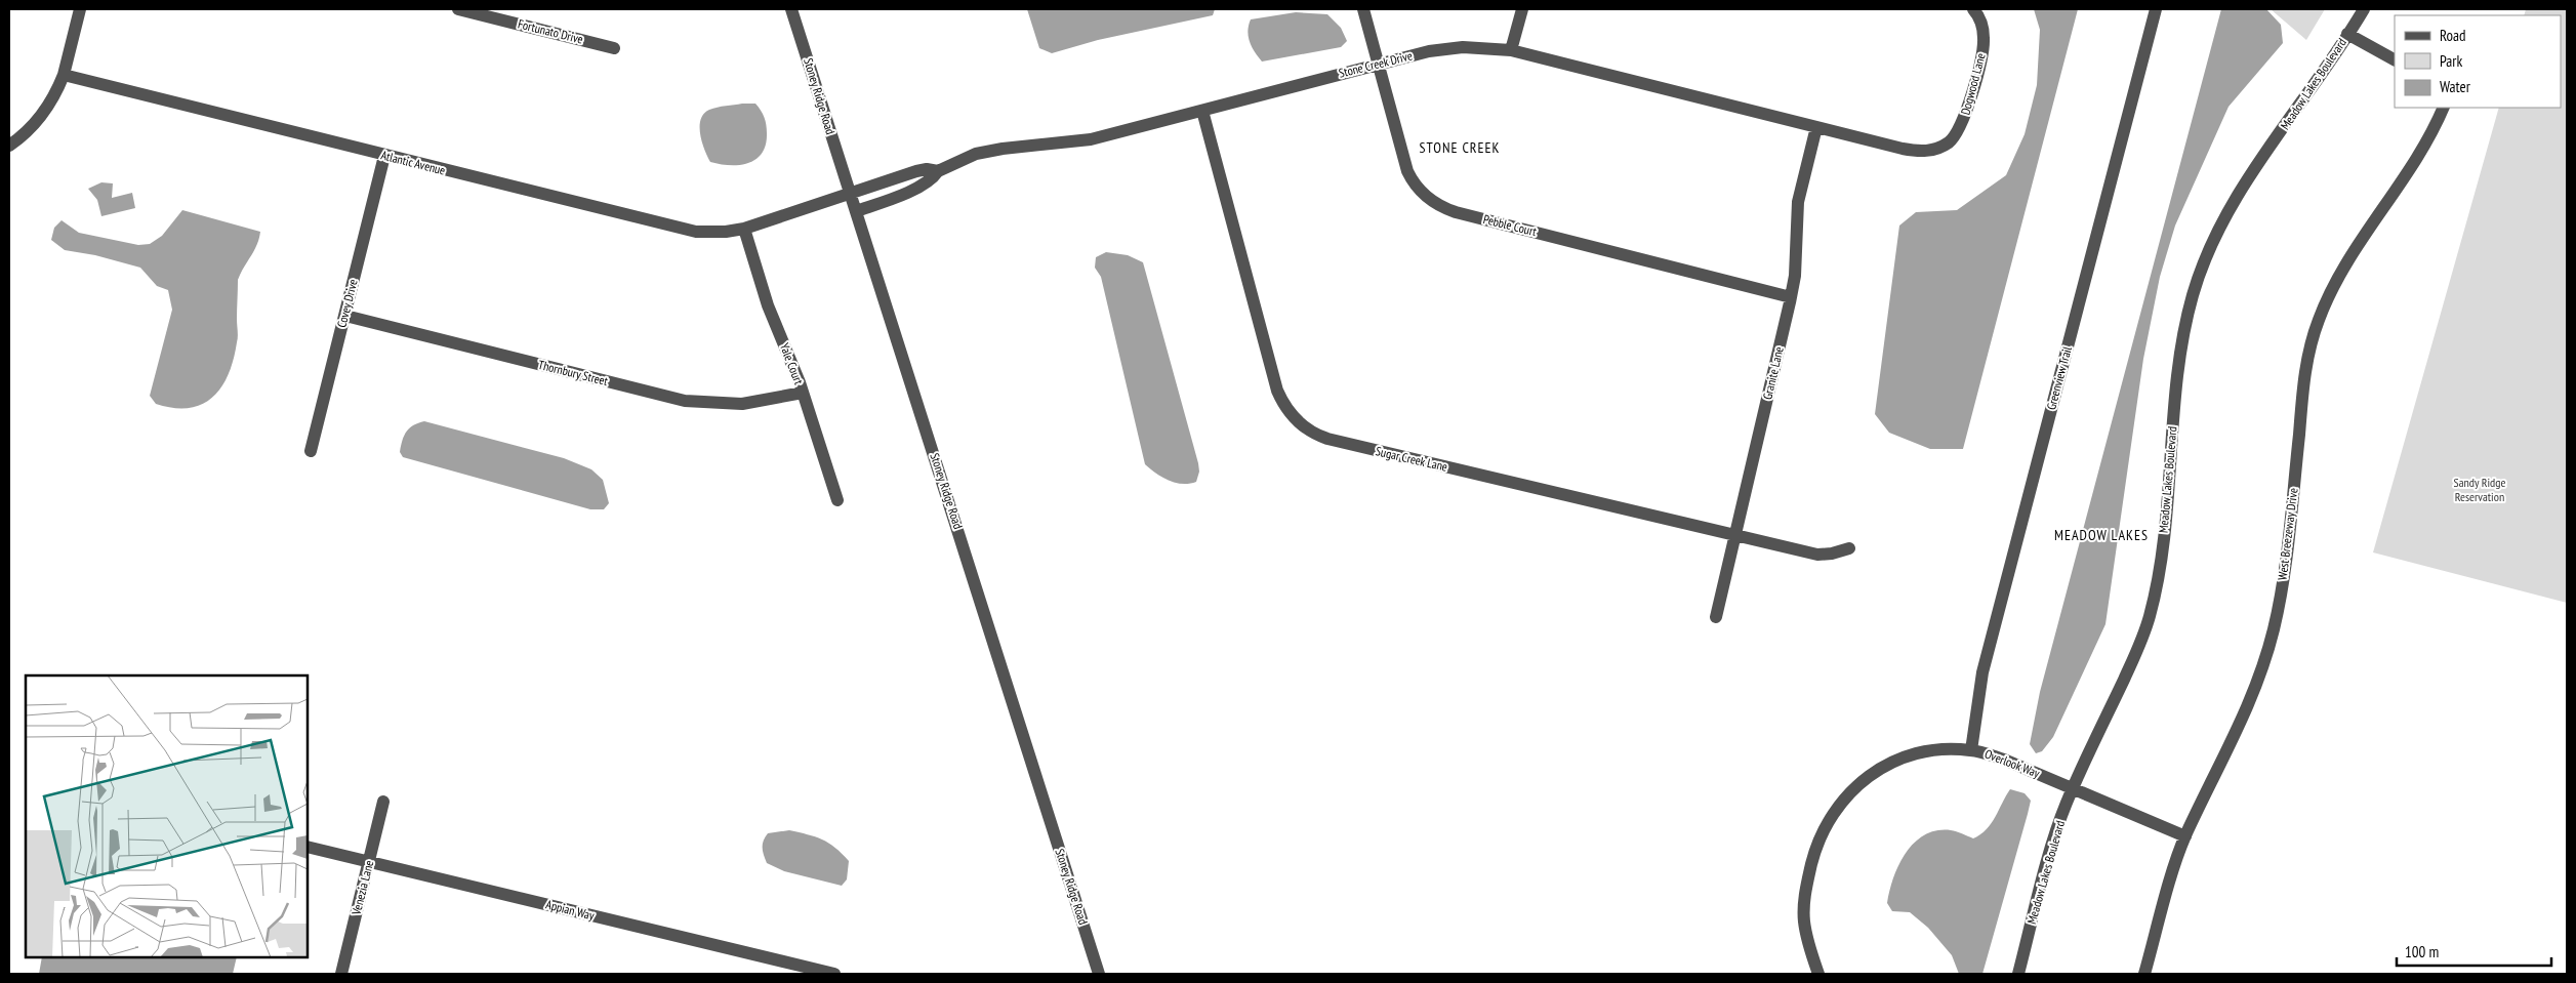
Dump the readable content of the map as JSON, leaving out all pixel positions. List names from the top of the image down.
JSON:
{
  "streets": {
    "street": [
      "Fortunato Drive",
      "Stone Creek Drive",
      "Dogwood Lane",
      "Meadow Lakes Boulevard",
      "Stoney Ridge Road",
      "Atlantic Avenue",
      "Pebble Court",
      "Covey Drive",
      "Yale Court",
      "Thornbury Street",
      "Granite Lane",
      "Greenview Trail",
      "Sugar Creek Lane",
      "West Breezeway Drive",
      "Overlook Way",
      "Venezia Lane",
      "Appian Way"
    ]
  },
  "crossings": [
    ["Stone Creek Drive", "Dogwood Lane"],
    ["Stone Creek Drive", "Stoney Ridge Road"],
    ["Stone Creek Drive", "Atlantic Avenue"],
    ["Stone Creek Drive", "Pebble Court"],
    ["Stone Creek Drive", "Granite Lane"],
    ["Stone Creek Drive", "Sugar Creek Lane"],
    ["Dogwood Lane", "Granite Lane"],
    ["Meadow Lakes Boulevard", "Overlook Way"],
    ["Stoney Ridge Road", "Atlantic Avenue"],
    ["Atlantic Avenue", "Covey Drive"],
    ["Atlantic Avenue", "Yale Court"],
    ["Pebble Court", "Granite Lane"],
    ["Covey Drive", "Thornbury Street"],
    ["Yale Court", "Thornbury Street"],
    ["Granite Lane", "Sugar Creek Lane"],
    ["Greenview Trail", "Overlook Way"],
    ["West Breezeway Drive", "Overlook Way"],
    ["Venezia Lane", "Appian Way"]
  ],
  "districts": ["STONE CREEK", "MEADOW LAKES"],
  "parks": ["Sandy Ridge Reservation"],
  "legend": ["Road", "Park", "Water"],
  "scale_bar": "100 m"
}
